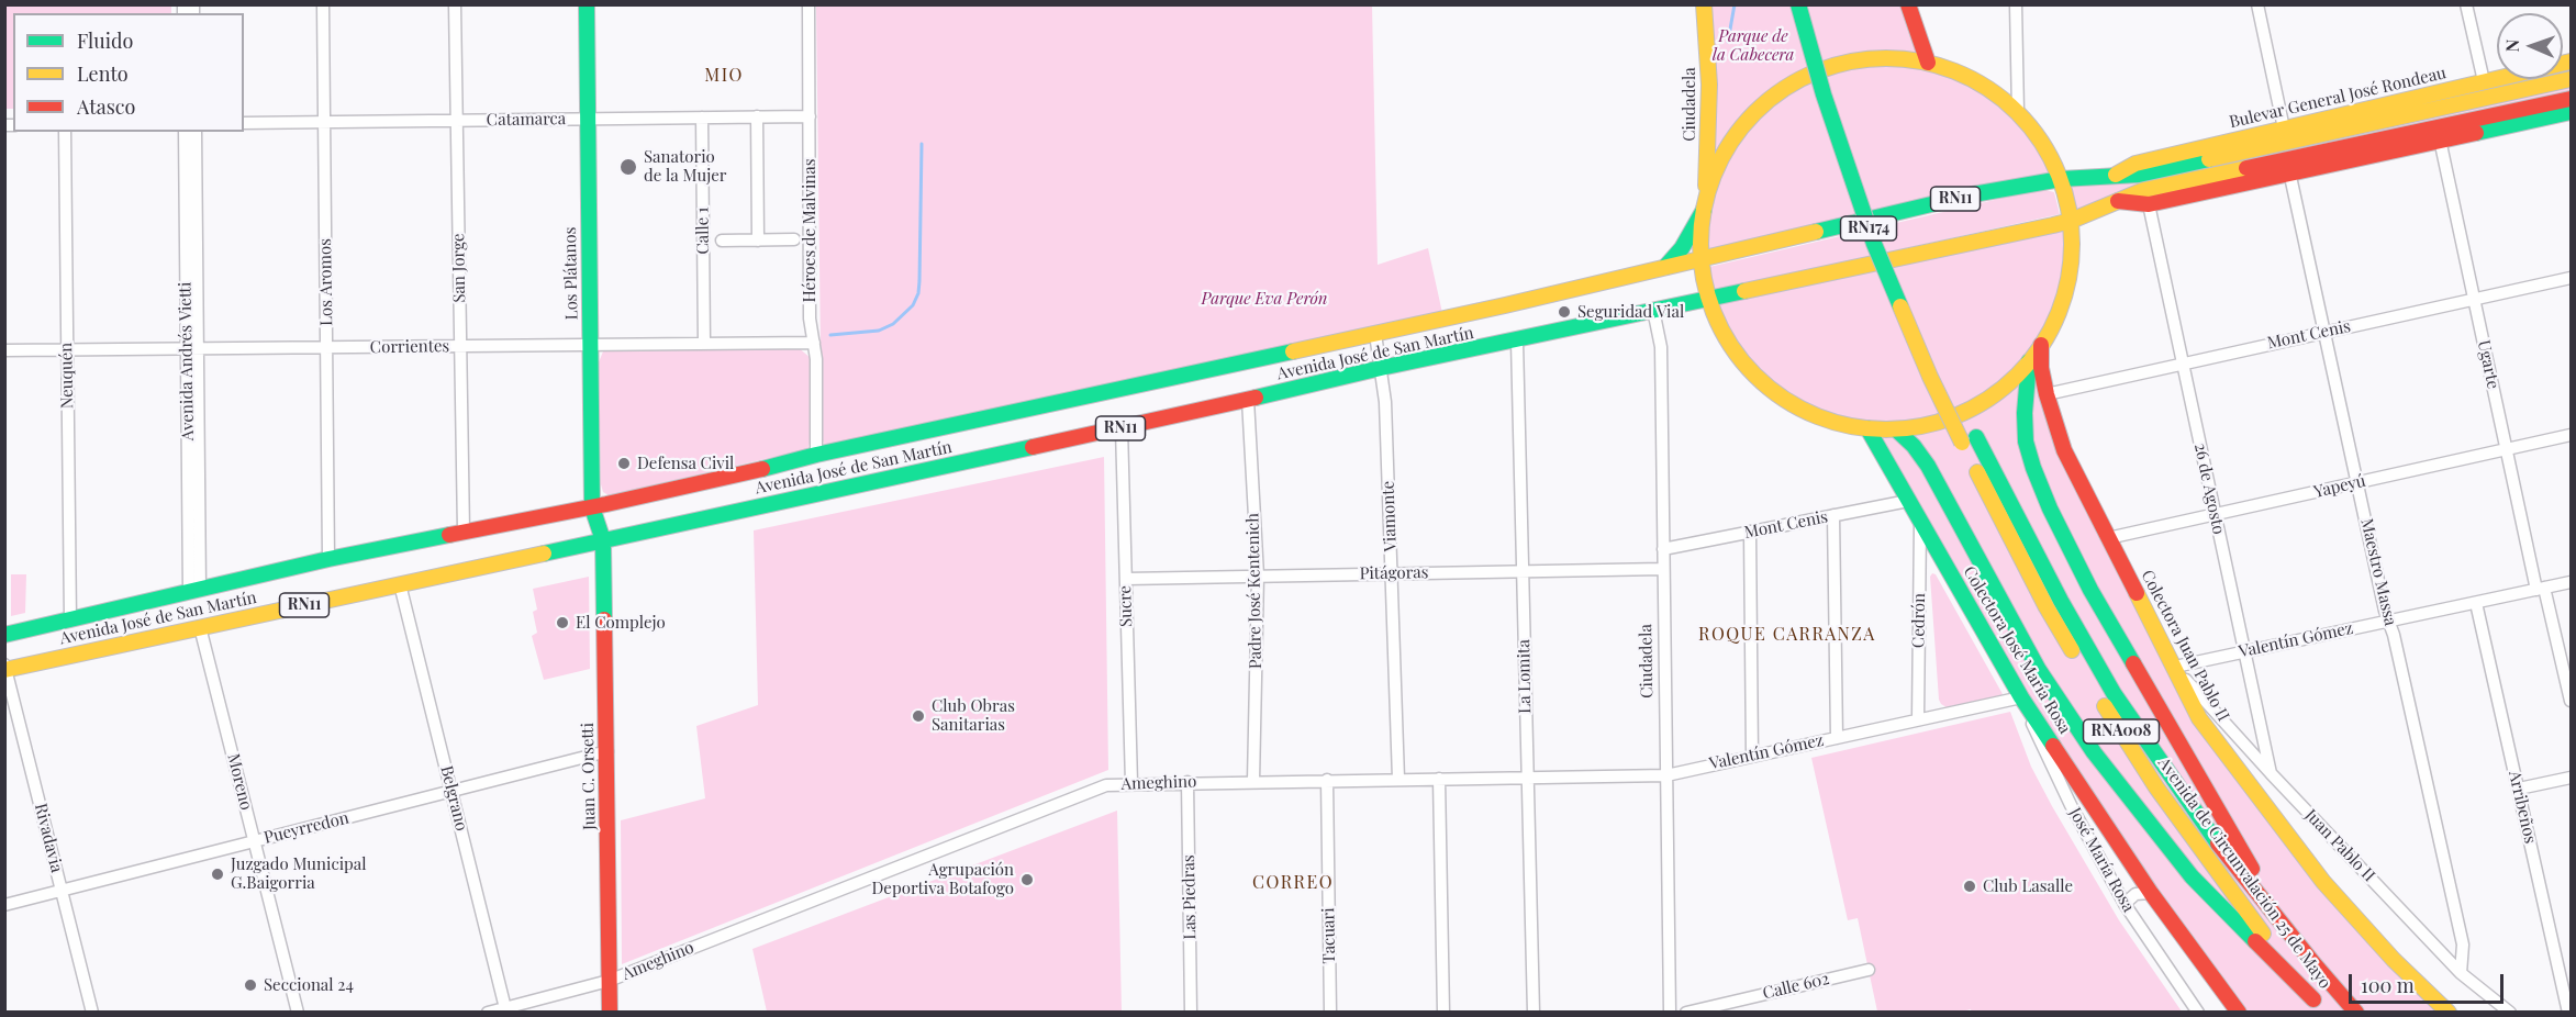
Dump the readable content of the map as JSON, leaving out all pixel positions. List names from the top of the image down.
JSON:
{
  "streets": {
    "main road": [
      "Bulevar General José Rondeau",
      "Ciudadela",
      "RN11",
      "RN174",
      "Los Plátanos",
      "Avenida José de San Martín",
      "Colectora Juan Pablo II",
      "Colectora José María Rosa",
      "RNA008",
      "Juan C. Orsetti",
      "Avenida de Circunvalación 25 de Mayo"
    ],
    "street": [
      "Catamarca",
      "Calle 1",
      "Héroes de Malvinas",
      "San Jorge",
      "Los Aromos",
      "Mont Cenis",
      "Corrientes",
      "Avenida Andrés Vietti",
      "Ugarte",
      "Neuquén",
      "Yapeyú",
      "26 de Agosto",
      "Viamonte",
      "Maestro Massa",
      "Pitágoras",
      "Padre José Kentenich",
      "Sucre",
      "Cedrón",
      "Valentín Gómez",
      "La Lomita",
      "Moreno",
      "Ameghino",
      "Belgrano",
      "Arribeños",
      "Pueyrredon",
      "Rivadavia",
      "Juan Pablo II",
      "José María Rosa",
      "Las Piedras",
      "Tacuari",
      "Calle 602"
    ]
  },
  "crossings": [
    ["Bulevar General José Rondeau", "Avenida José de San Martín"],
    ["Ciudadela", "Mont Cenis"],
    ["Ciudadela", "Avenida José de San Martín"],
    ["Ciudadela", "Pitágoras"],
    ["Ciudadela", "Valentín Gómez"],
    ["Ciudadela", "Ameghino"],
    ["Catamarca", "Calle 1"],
    ["Catamarca", "Héroes de Malvinas"],
    ["Catamarca", "San Jorge"],
    ["Catamarca", "Los Plátanos"],
    ["Catamarca", "Los Aromos"],
    ["RN11", "Avenida José de San Martín"],
    ["RN174", "Avenida de Circunvalación 25 de Mayo"],
    ["Calle 1", "Corrientes"],
    ["Héroes de Malvinas", "Corrientes"],
    ["Héroes de Malvinas", "Avenida José de San Martín"],
    ["San Jorge", "Corrientes"],
    ["San Jorge", "Avenida José de San Martín"],
    ["Los Plátanos", "Corrientes"],
    ["Los Plátanos", "Avenida José de San Martín"],
    ["Los Plátanos", "Juan C. Orsetti"],
    ["Los Aromos", "Corrientes"],
    ["Los Aromos", "Avenida José de San Martín"],
    ["Mont Cenis", "Ugarte"],
    ["Mont Cenis", "26 de Agosto"],
    ["Mont Cenis", "Maestro Massa"],
    ["Mont Cenis", "Colectora Juan Pablo II"],
    ["Mont Cenis", "Colectora José María Rosa"],
    ["Corrientes", "Avenida Andrés Vietti"],
    ["Corrientes", "Neuquén"],
    ["Avenida José de San Martín", "Avenida Andrés Vietti"],
    ["Avenida José de San Martín", "Neuquén"],
    ["Avenida José de San Martín", "Viamonte"],
    ["Avenida José de San Martín", "Padre José Kentenich"],
    ["Avenida José de San Martín", "Sucre"],
    ["Avenida José de San Martín", "La Lomita"],
    ["Avenida José de San Martín", "Juan C. Orsetti"],
    ["Avenida José de San Martín", "Moreno"],
    ["Avenida José de San Martín", "Belgrano"],
    ["Avenida José de San Martín", "Rivadavia"],
    ["Ugarte", "Yapeyú"],
    ["Ugarte", "Valentín Gómez"],
    ["Yapeyú", "26 de Agosto"],
    ["Yapeyú", "Maestro Massa"],
    ["Yapeyú", "Colectora Juan Pablo II"],
    ["26 de Agosto", "Valentín Gómez"],
    ["26 de Agosto", "Juan Pablo II"],
    ["Viamonte", "Pitágoras"],
    ["Viamonte", "Ameghino"],
    ["Maestro Massa", "Valentín Gómez"],
    ["Maestro Massa", "Juan Pablo II"],
    ["Pitágoras", "Padre José Kentenich"],
    ["Pitágoras", "Sucre"],
    ["Pitágoras", "La Lomita"],
    ["Padre José Kentenich", "Ameghino"],
    ["Sucre", "Ameghino"],
    ["Cedrón", "Valentín Gómez"],
    ["Cedrón", "Colectora José María Rosa"],
    ["Valentín Gómez", "Colectora Juan Pablo II"],
    ["Valentín Gómez", "Colectora José María Rosa"],
    ["Valentín Gómez", "Ameghino"],
    ["Valentín Gómez", "Arribeños"],
    ["Valentín Gómez", "Juan Pablo II"],
    ["Valentín Gómez", "José María Rosa"],
    ["Colectora Juan Pablo II", "Juan Pablo II"],
    ["Colectora José María Rosa", "José María Rosa"],
    ["La Lomita", "Ameghino"],
    ["Juan C. Orsetti", "Ameghino"],
    ["Juan C. Orsetti", "Pueyrredon"],
    ["Moreno", "Pueyrredon"],
    ["Ameghino", "Belgrano"],
    ["Ameghino", "Las Piedras"],
    ["Ameghino", "Tacuari"],
    ["Belgrano", "Pueyrredon"],
    ["Pueyrredon", "Rivadavia"]
  ],
  "districts": ["MIO", "ROQUE CARRANZA", "CORREO"],
  "parks": ["Parque de la Cabecera", "Parque Eva Perón"],
  "places": [
    "Sanatorio de la Mujer",
    "Seguridad Vial",
    "Defensa Civil",
    "El Complejo",
    "Club Obras Sanitarias",
    "Juzgado Municipal G.Baigorria",
    "Agrupación Deportiva Botafogo",
    "Club Lasalle",
    "Seccional 24"
  ],
  "legend": ["Fluido", "Lento", "Atasco"],
  "scale_bar": "100 m",
  "north": "left"
}
